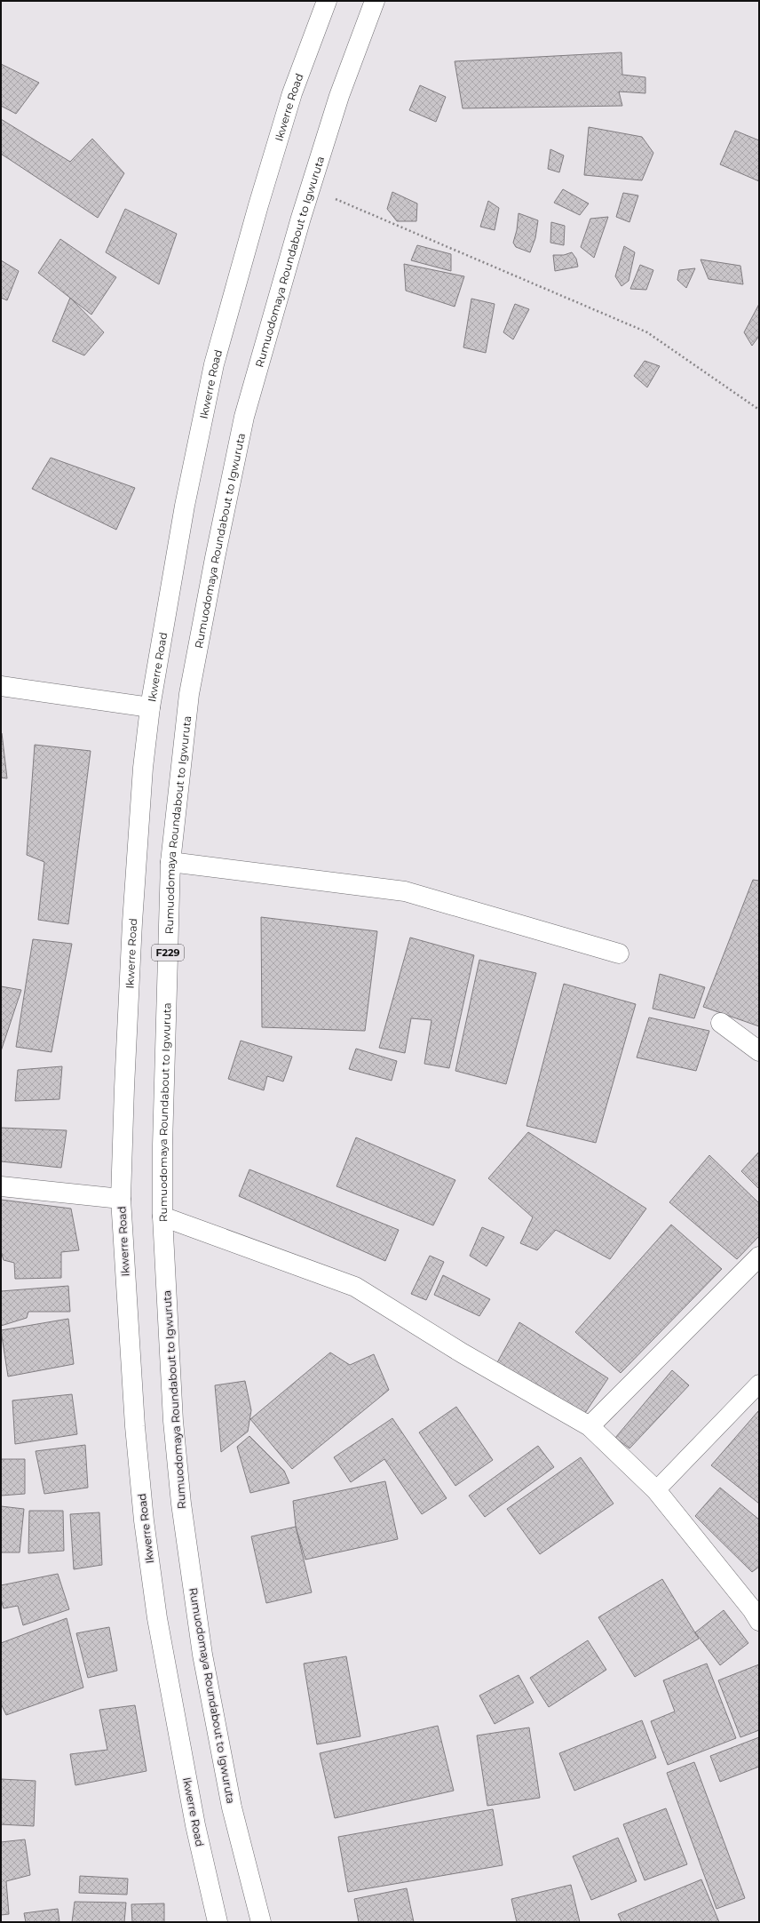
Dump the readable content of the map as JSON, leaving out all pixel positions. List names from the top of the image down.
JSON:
{
  "streets": {
    "main road": ["Ikwerre Road", "Rumuodomaya Roundabout to Igwuruta", "F229"]
  }
}
